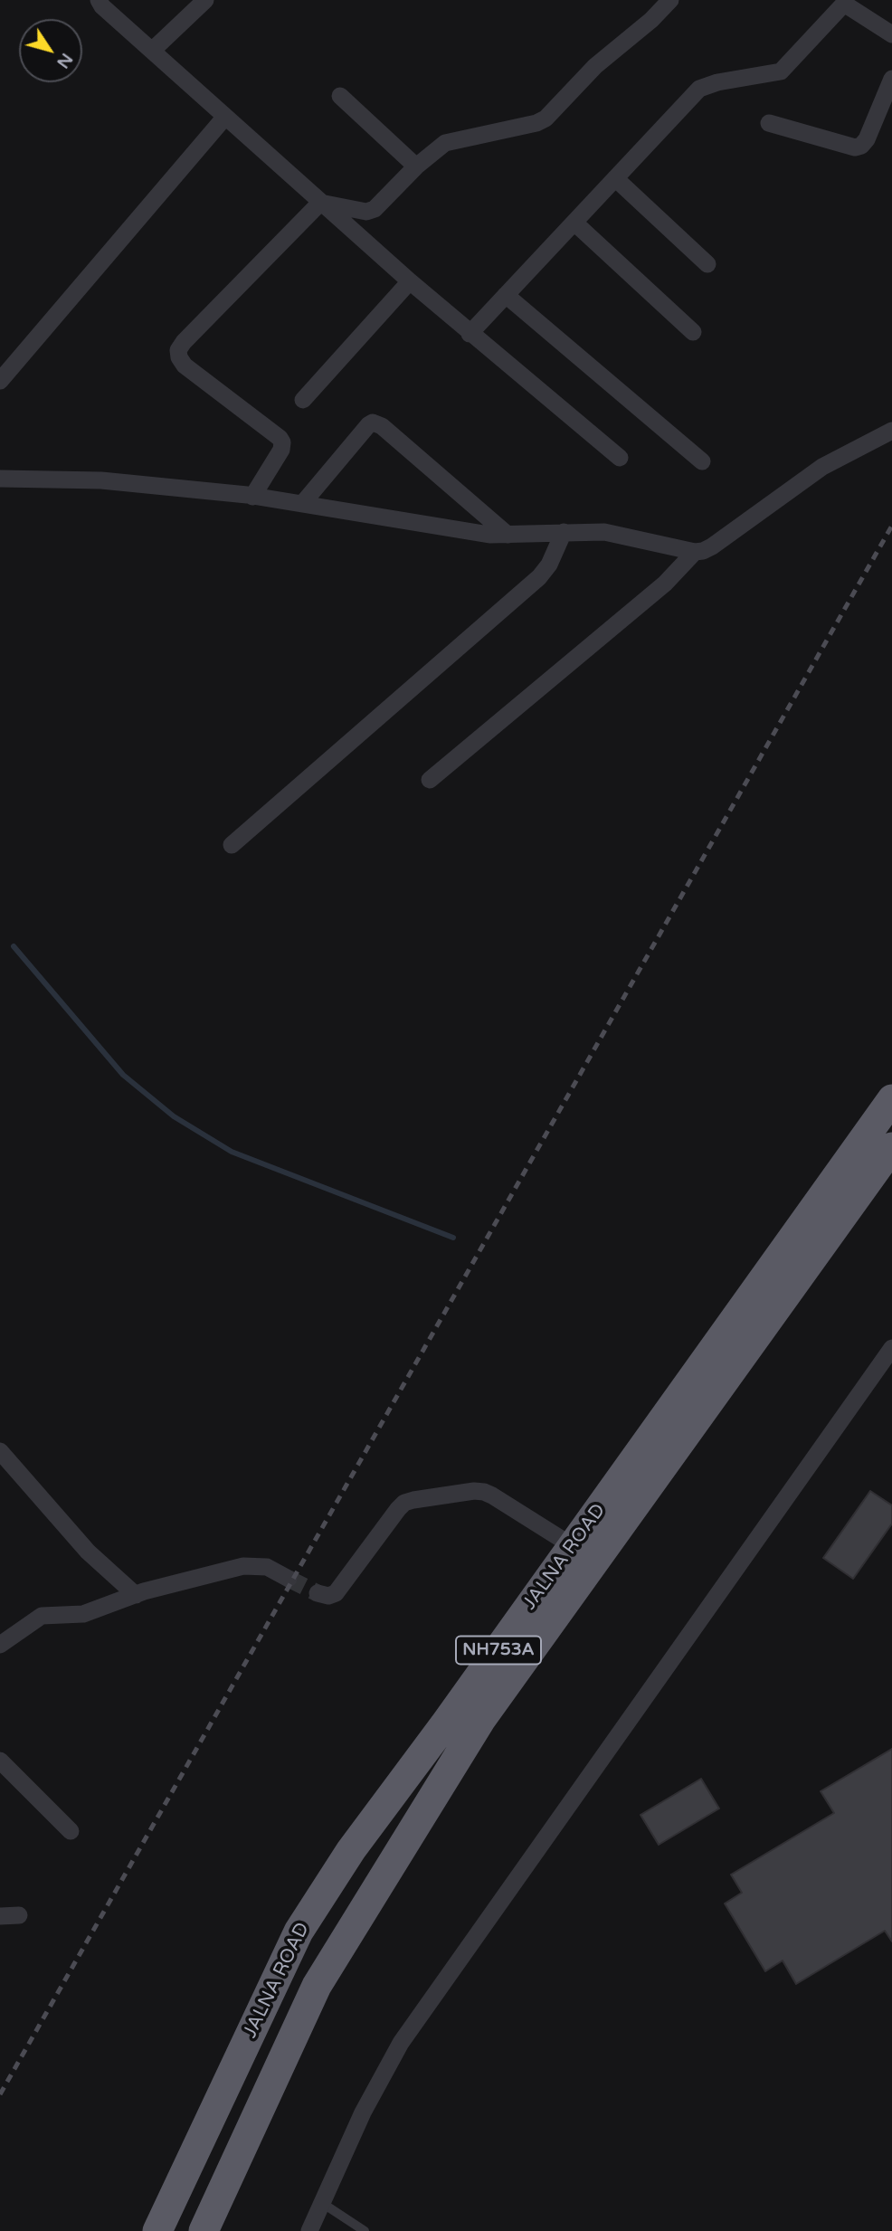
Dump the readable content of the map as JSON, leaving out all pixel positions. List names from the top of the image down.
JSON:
{
  "streets": {
    "highway": ["JALNA ROAD", "NH753A"]
  },
  "north": "bottom right"
}
